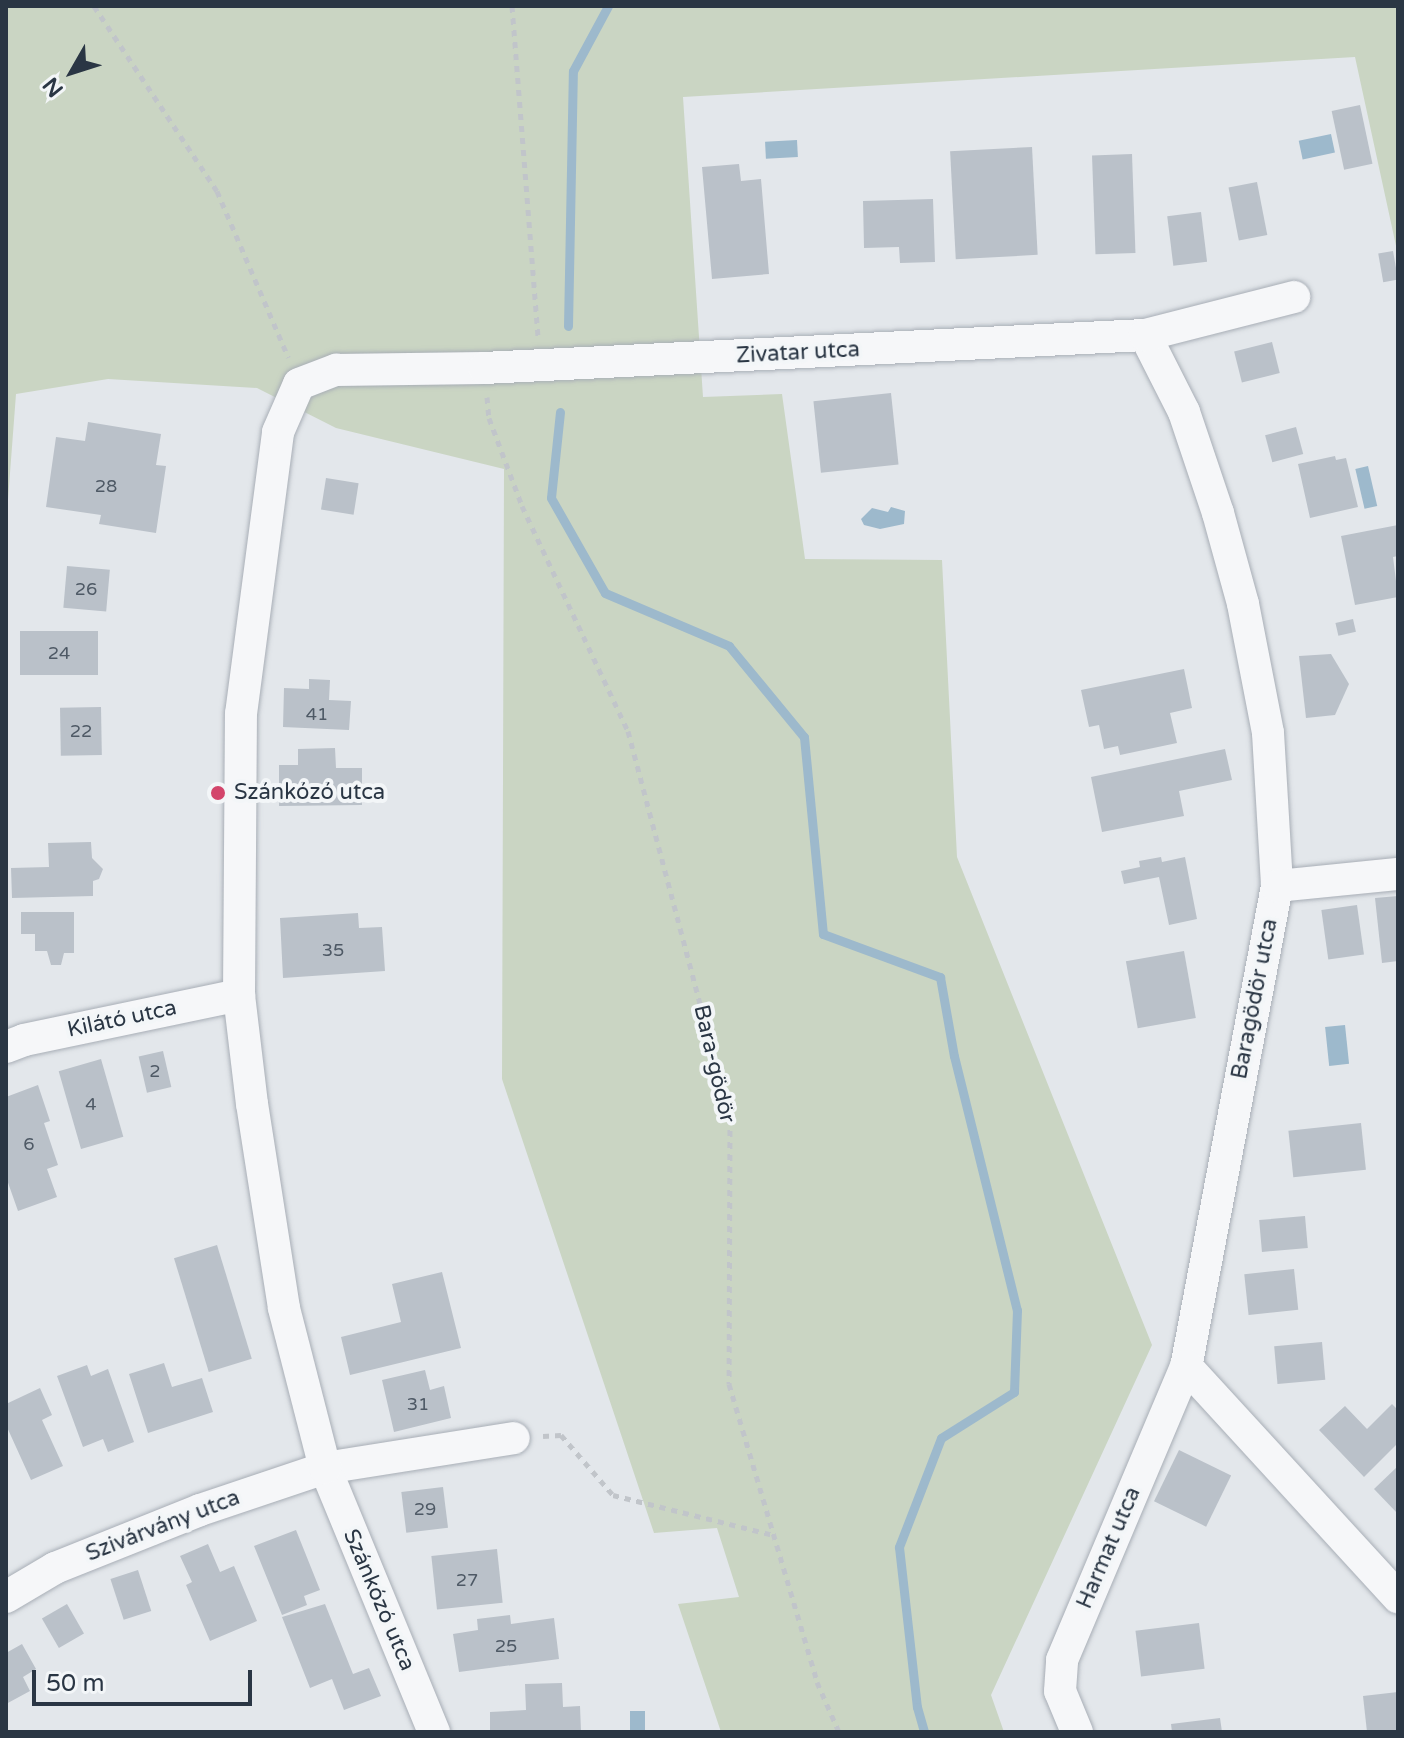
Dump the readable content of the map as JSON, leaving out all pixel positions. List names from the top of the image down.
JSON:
{
  "streets": {
    "street": [
      "Zivatar utca",
      "Baragödör utca",
      "Kilátó utca",
      "Szivárvány utca",
      "Harmat utca",
      "Szánkózó utca"
    ],
    "path": ["Bara-gödör"]
  },
  "crossings": [
    ["Zivatar utca", "Baragödör utca"],
    ["Zivatar utca", "Szánkózó utca"],
    ["Baragödör utca", "Harmat utca"],
    ["Kilátó utca", "Szánkózó utca"],
    ["Szivárvány utca", "Szánkózó utca"]
  ],
  "places": ["Szánkózó utca"],
  "house_numbers": [
    "28",
    "26",
    "24",
    "41",
    "22",
    "35",
    "2",
    "4",
    "6",
    "31",
    "29",
    "27",
    "25"
  ],
  "scale_bar": "50 m",
  "north": "bottom left"
}
